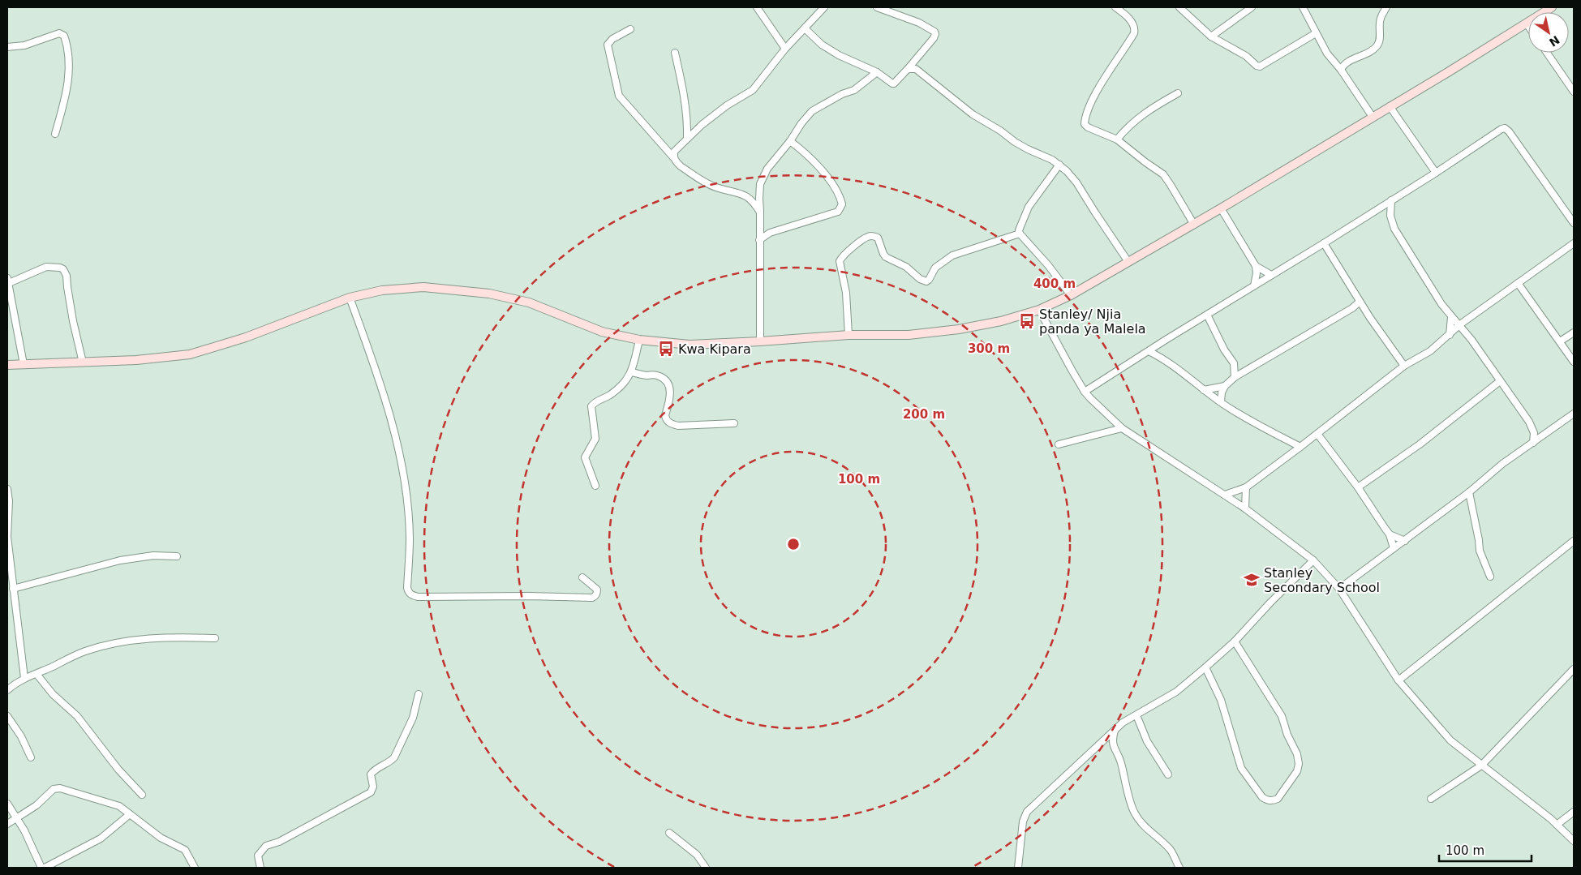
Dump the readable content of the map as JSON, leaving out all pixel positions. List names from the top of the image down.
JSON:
{
  "places": {
    "bus stop": ["Stanley/ Njia panda ya Malela", "Kwa Kipara"],
    "school or university": ["Stanley Secondary School"]
  },
  "scale_bar": "100 m",
  "north": "bottom right",
  "rings": [
    "400 m",
    "300 m",
    "200 m",
    "100 m"
  ]
}
